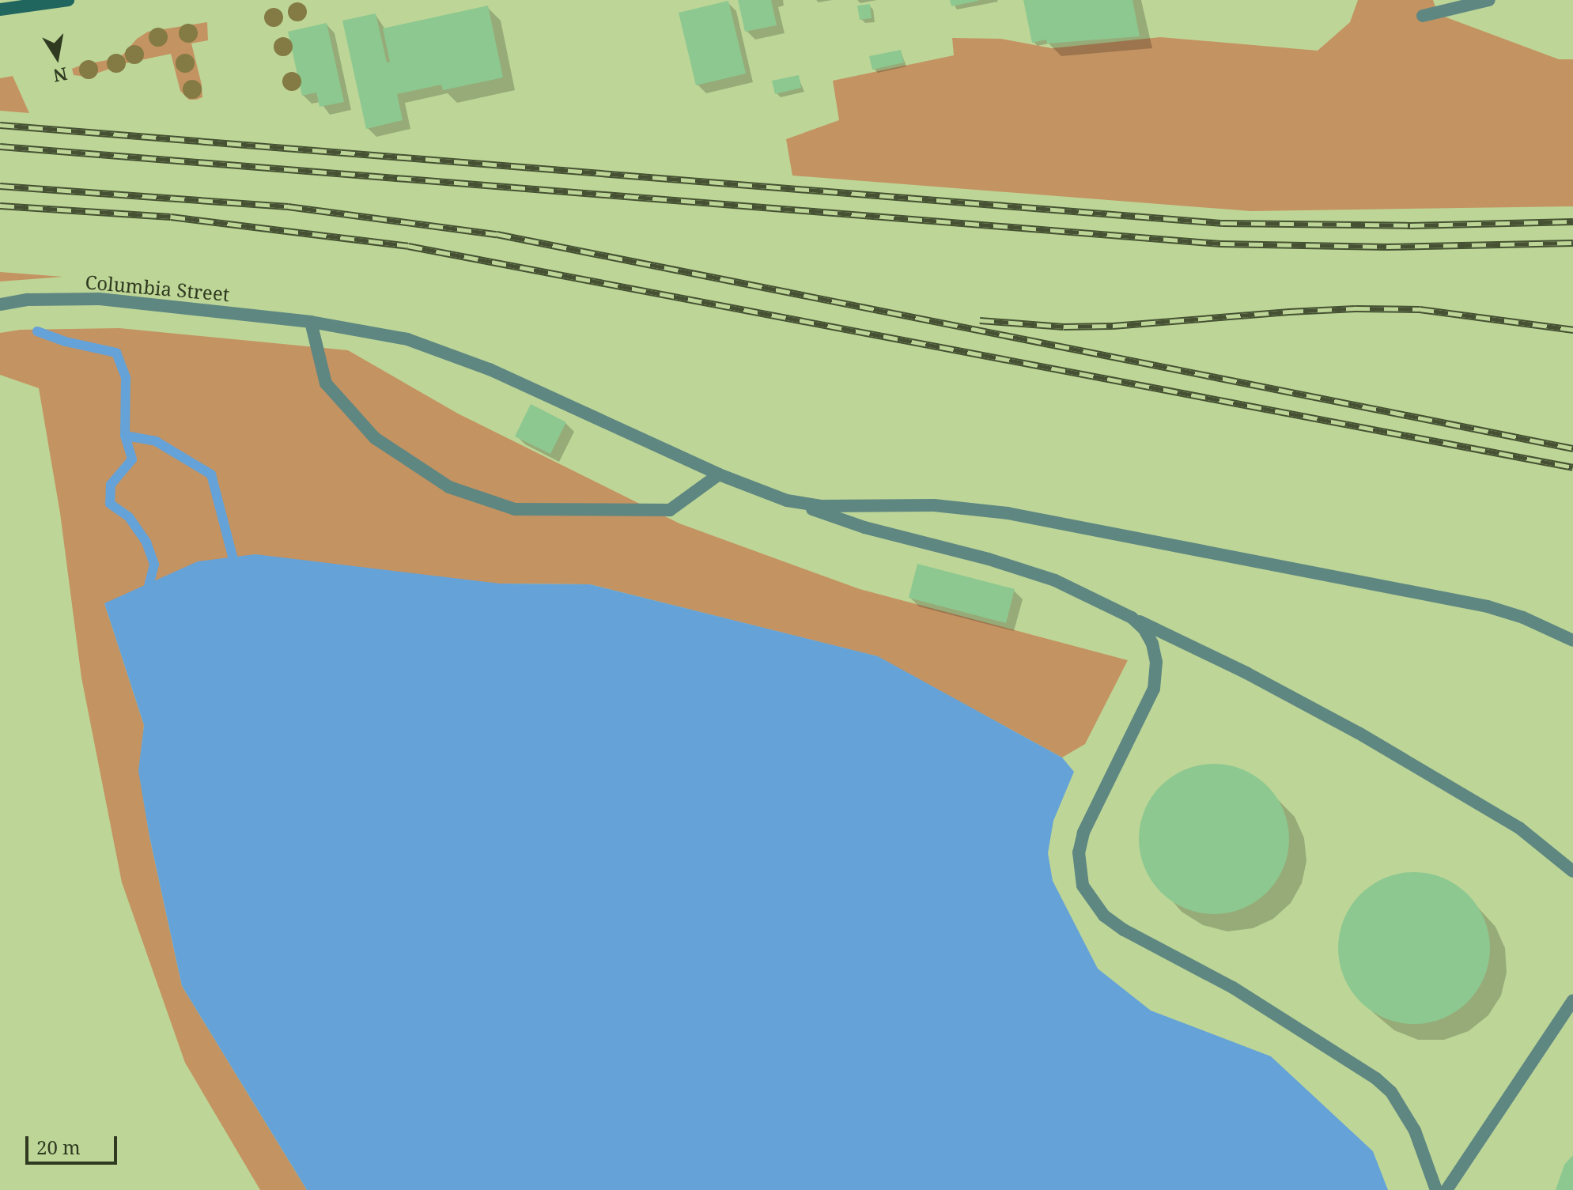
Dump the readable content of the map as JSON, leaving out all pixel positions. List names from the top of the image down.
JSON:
{
  "streets": {
    "street": ["Columbia Street"]
  },
  "scale_bar": "20 m",
  "north": "bottom"
}
